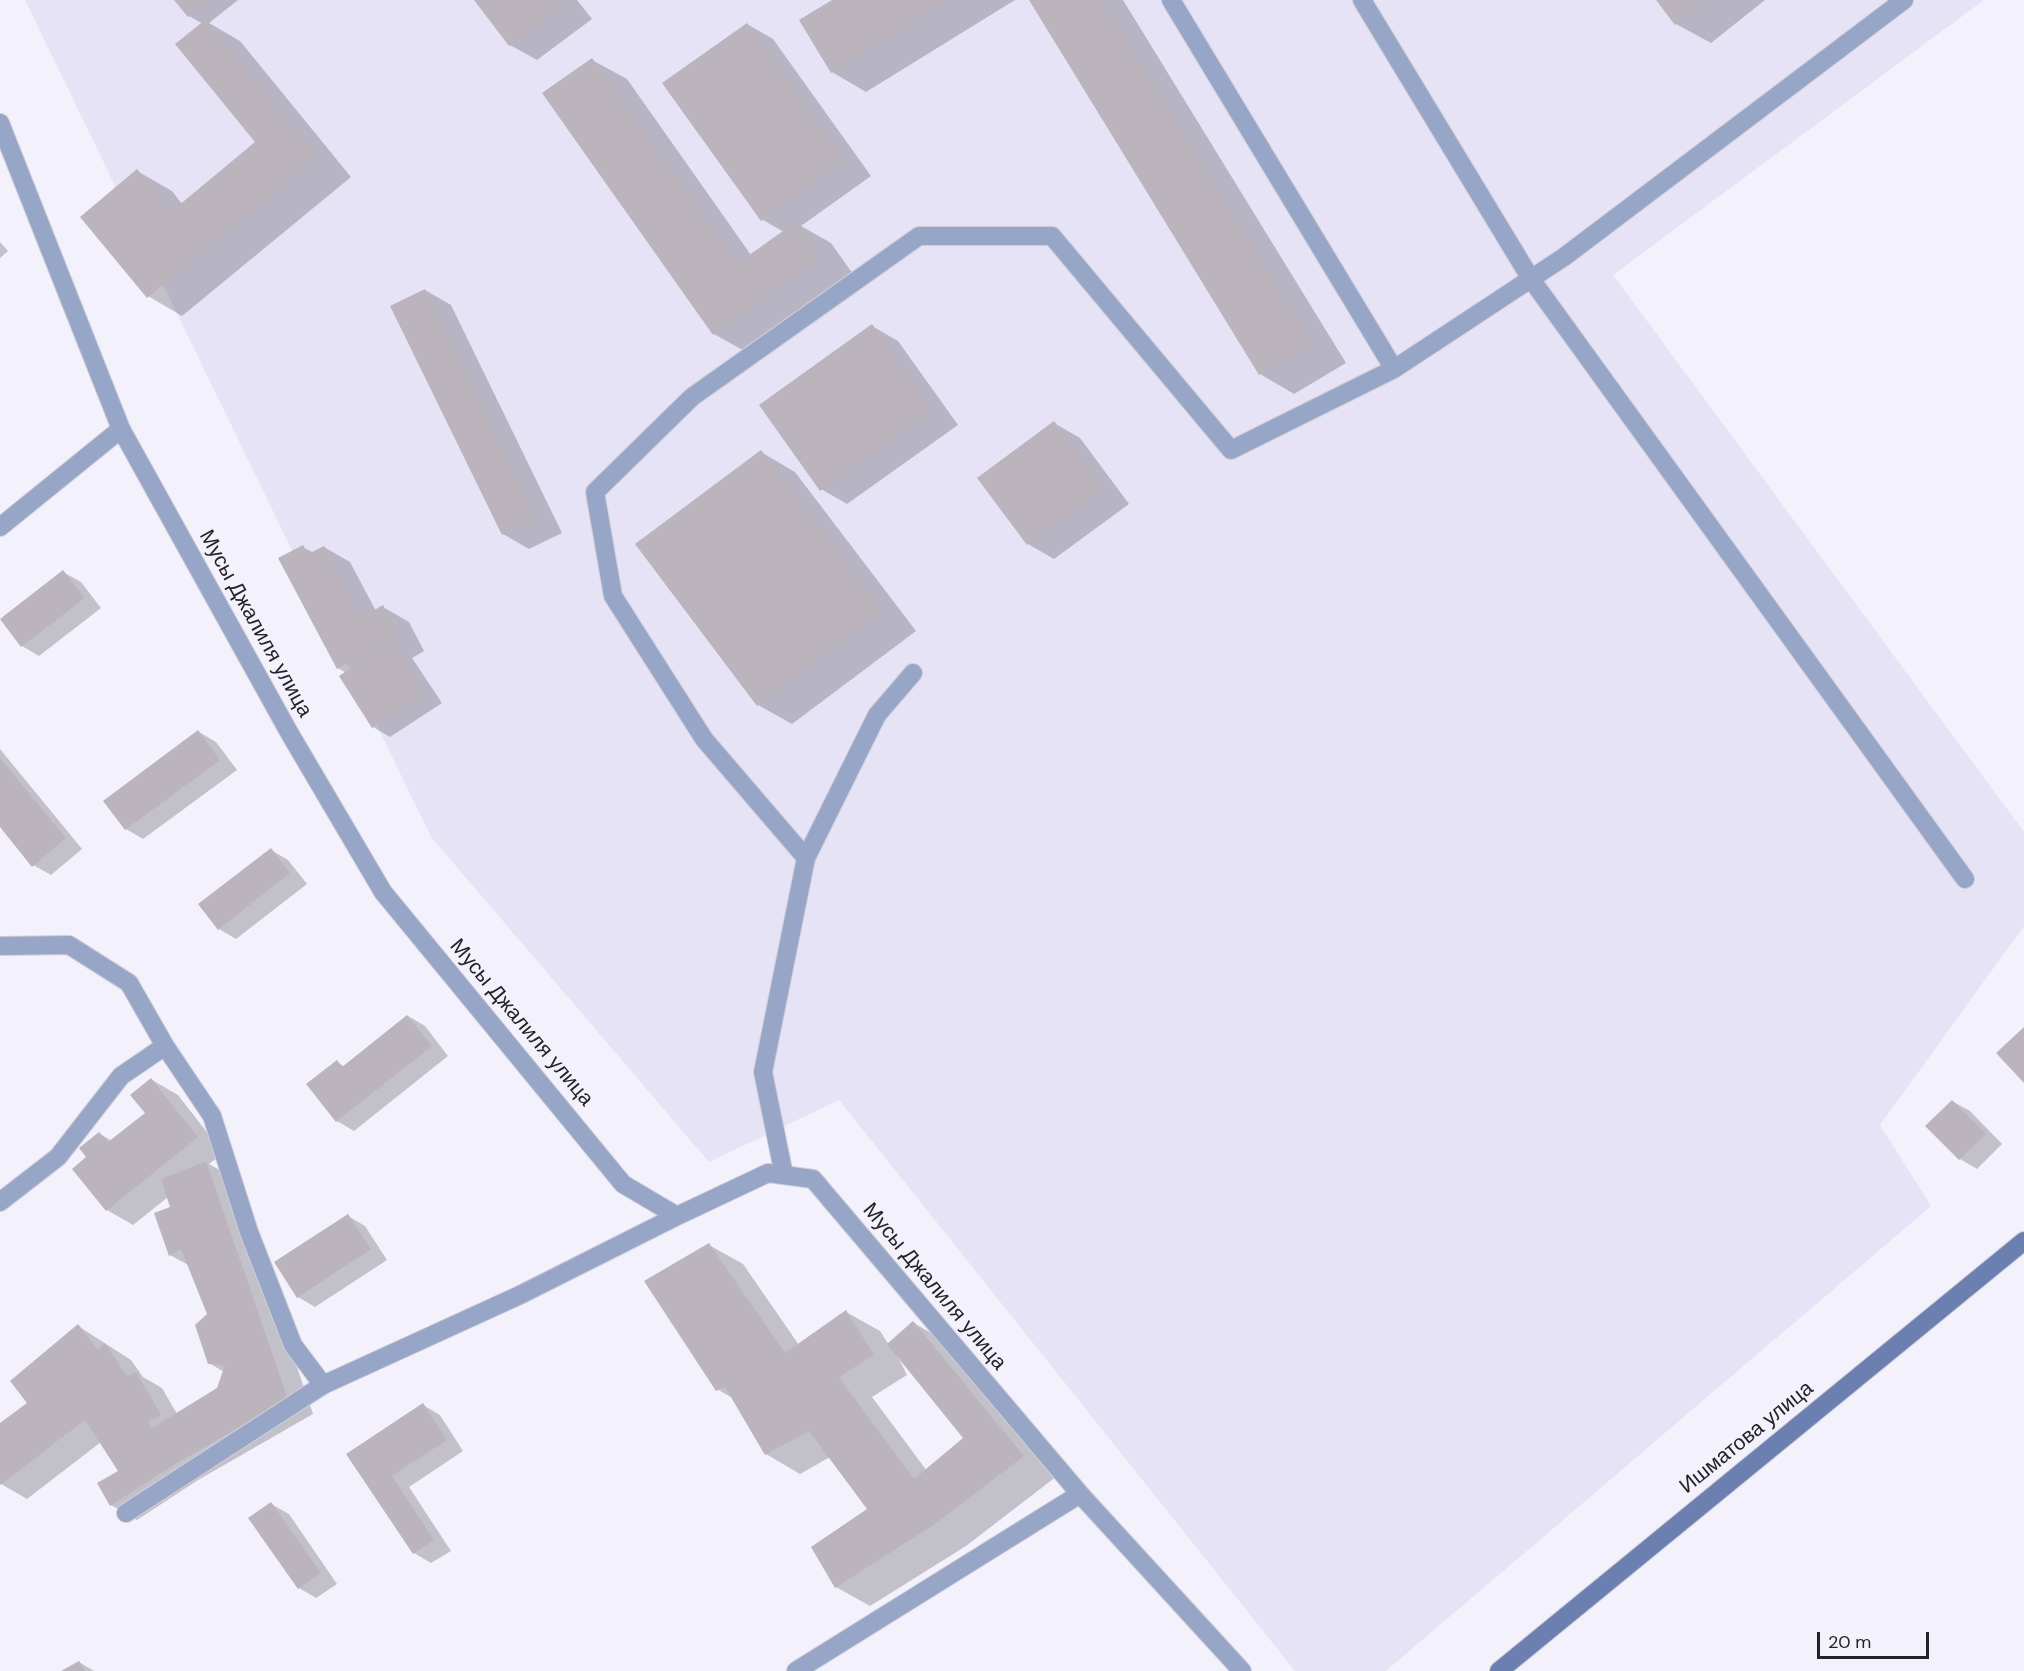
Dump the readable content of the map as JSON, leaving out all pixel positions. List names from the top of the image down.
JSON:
{
  "streets": {
    "main road": ["Ишматова улица"],
    "street": ["Мусы Джалиля улица"]
  },
  "scale_bar": "20 m"
}
